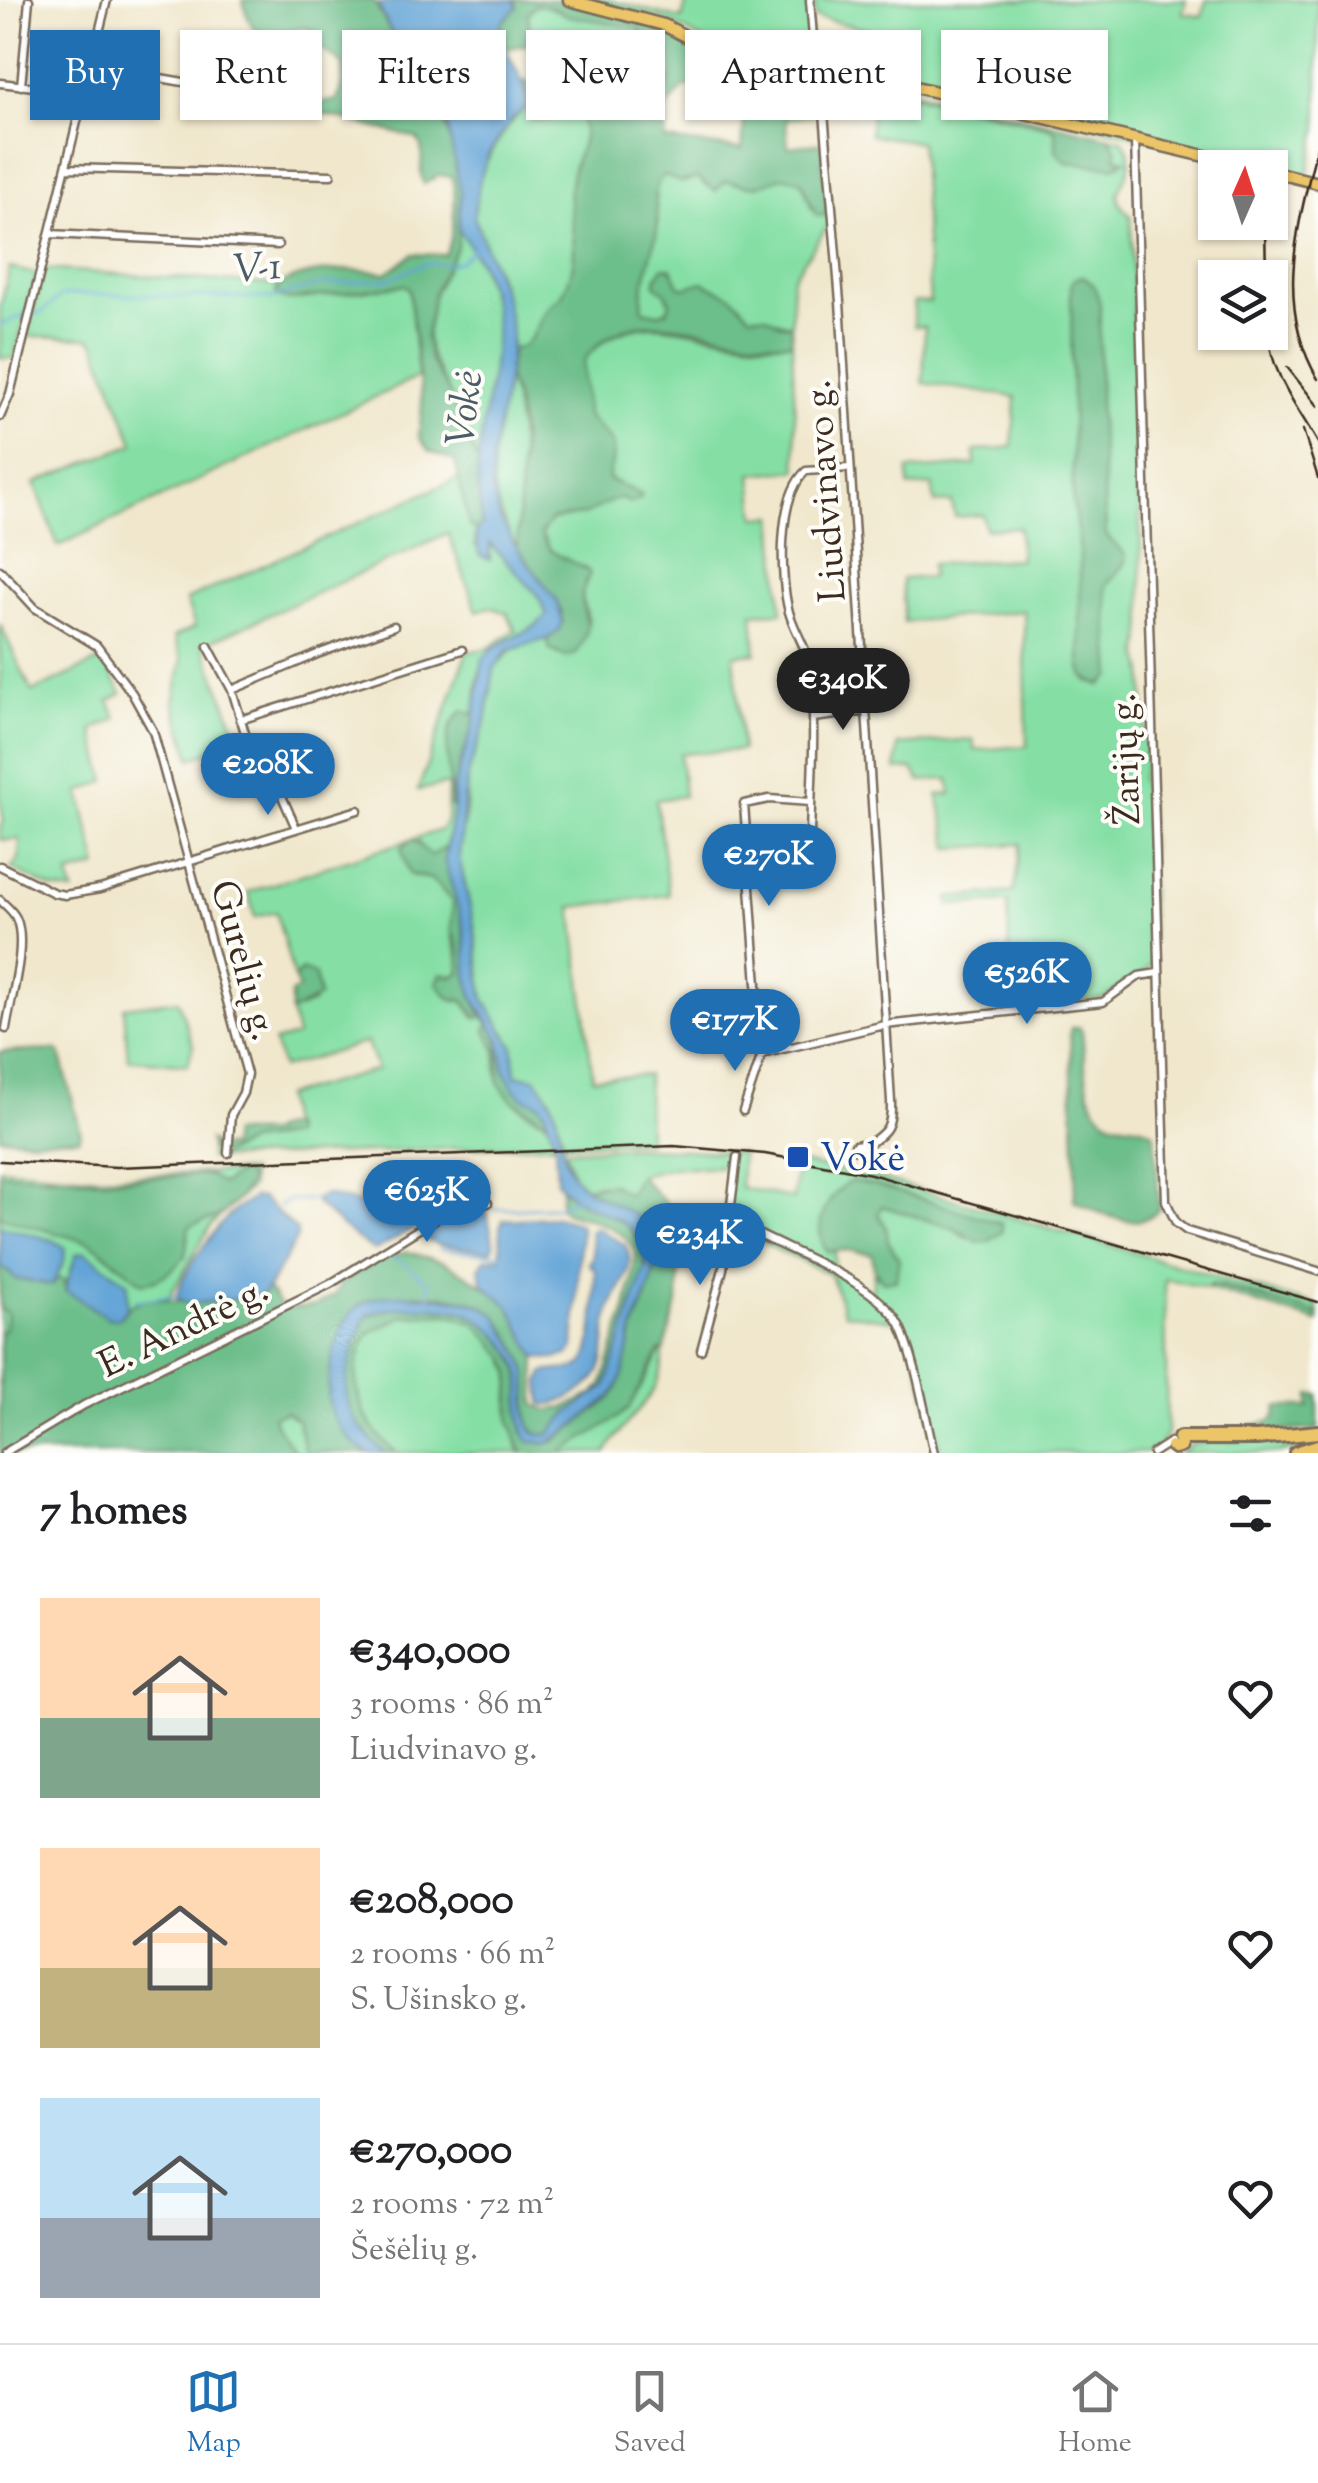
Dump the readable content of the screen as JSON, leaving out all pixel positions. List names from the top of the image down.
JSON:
{
  "streets": {
    "street": [
      "Liudvinavo g.",
      "Žarijų g.",
      "Gurelių g.",
      "E. Andrė g."
    ]
  },
  "water": ["V-1", "Vokė"],
  "places": {
    "transit": ["Vokė"]
  },
  "north": "top",
  "page": {
    "chip": [
      "Buy",
      "Rent",
      "Filters",
      "New",
      "Apartment",
      "House"
    ],
    "price": [
      "€340K",
      "€208K",
      "€270K",
      "€526K",
      "€177K",
      "€625K",
      "€234K"
    ],
    "heading": "7 homes",
    "list": [
      {
        "name": "€340,000",
        "note": "3 rooms · 86 m² · Liudvinavo g."
      },
      {
        "name": "€208,000",
        "note": "2 rooms · 66 m² · S. Ušinsko g."
      },
      {
        "name": "€270,000",
        "note": "2 rooms · 72 m² · Šešėlių g."
      }
    ],
    "tabs": ["Map", "Saved", "Home"]
  }
}
